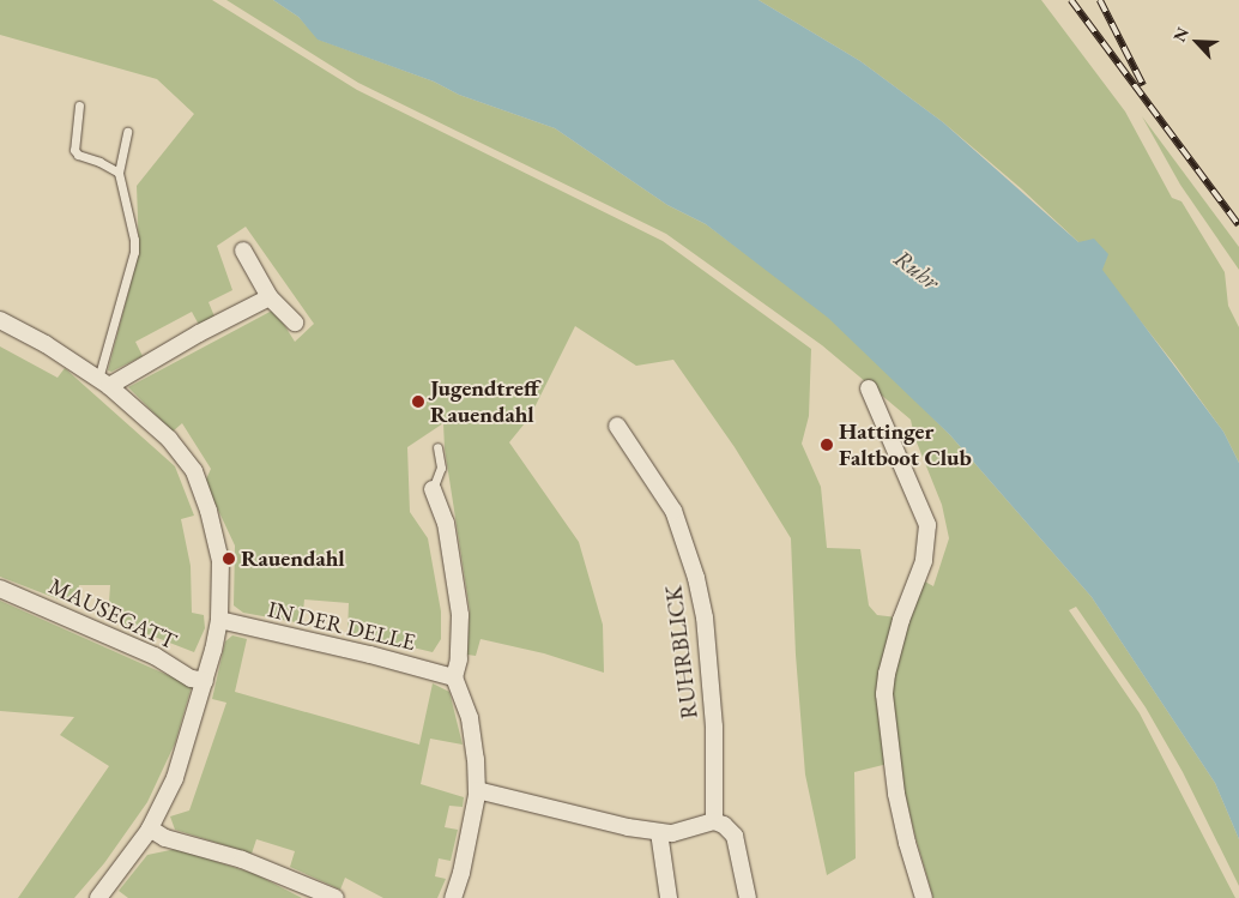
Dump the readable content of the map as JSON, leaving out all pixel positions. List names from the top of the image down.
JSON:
{
  "streets": {
    "street": ["MAUSEGATT", "IN DER DELLE", "RUHRBLICK"]
  },
  "water": ["Ruhr"],
  "places": ["Jugendtreff Rauendahl", "Hattinger Faltboot Club", "Rauendahl"],
  "north": "top left"
}
